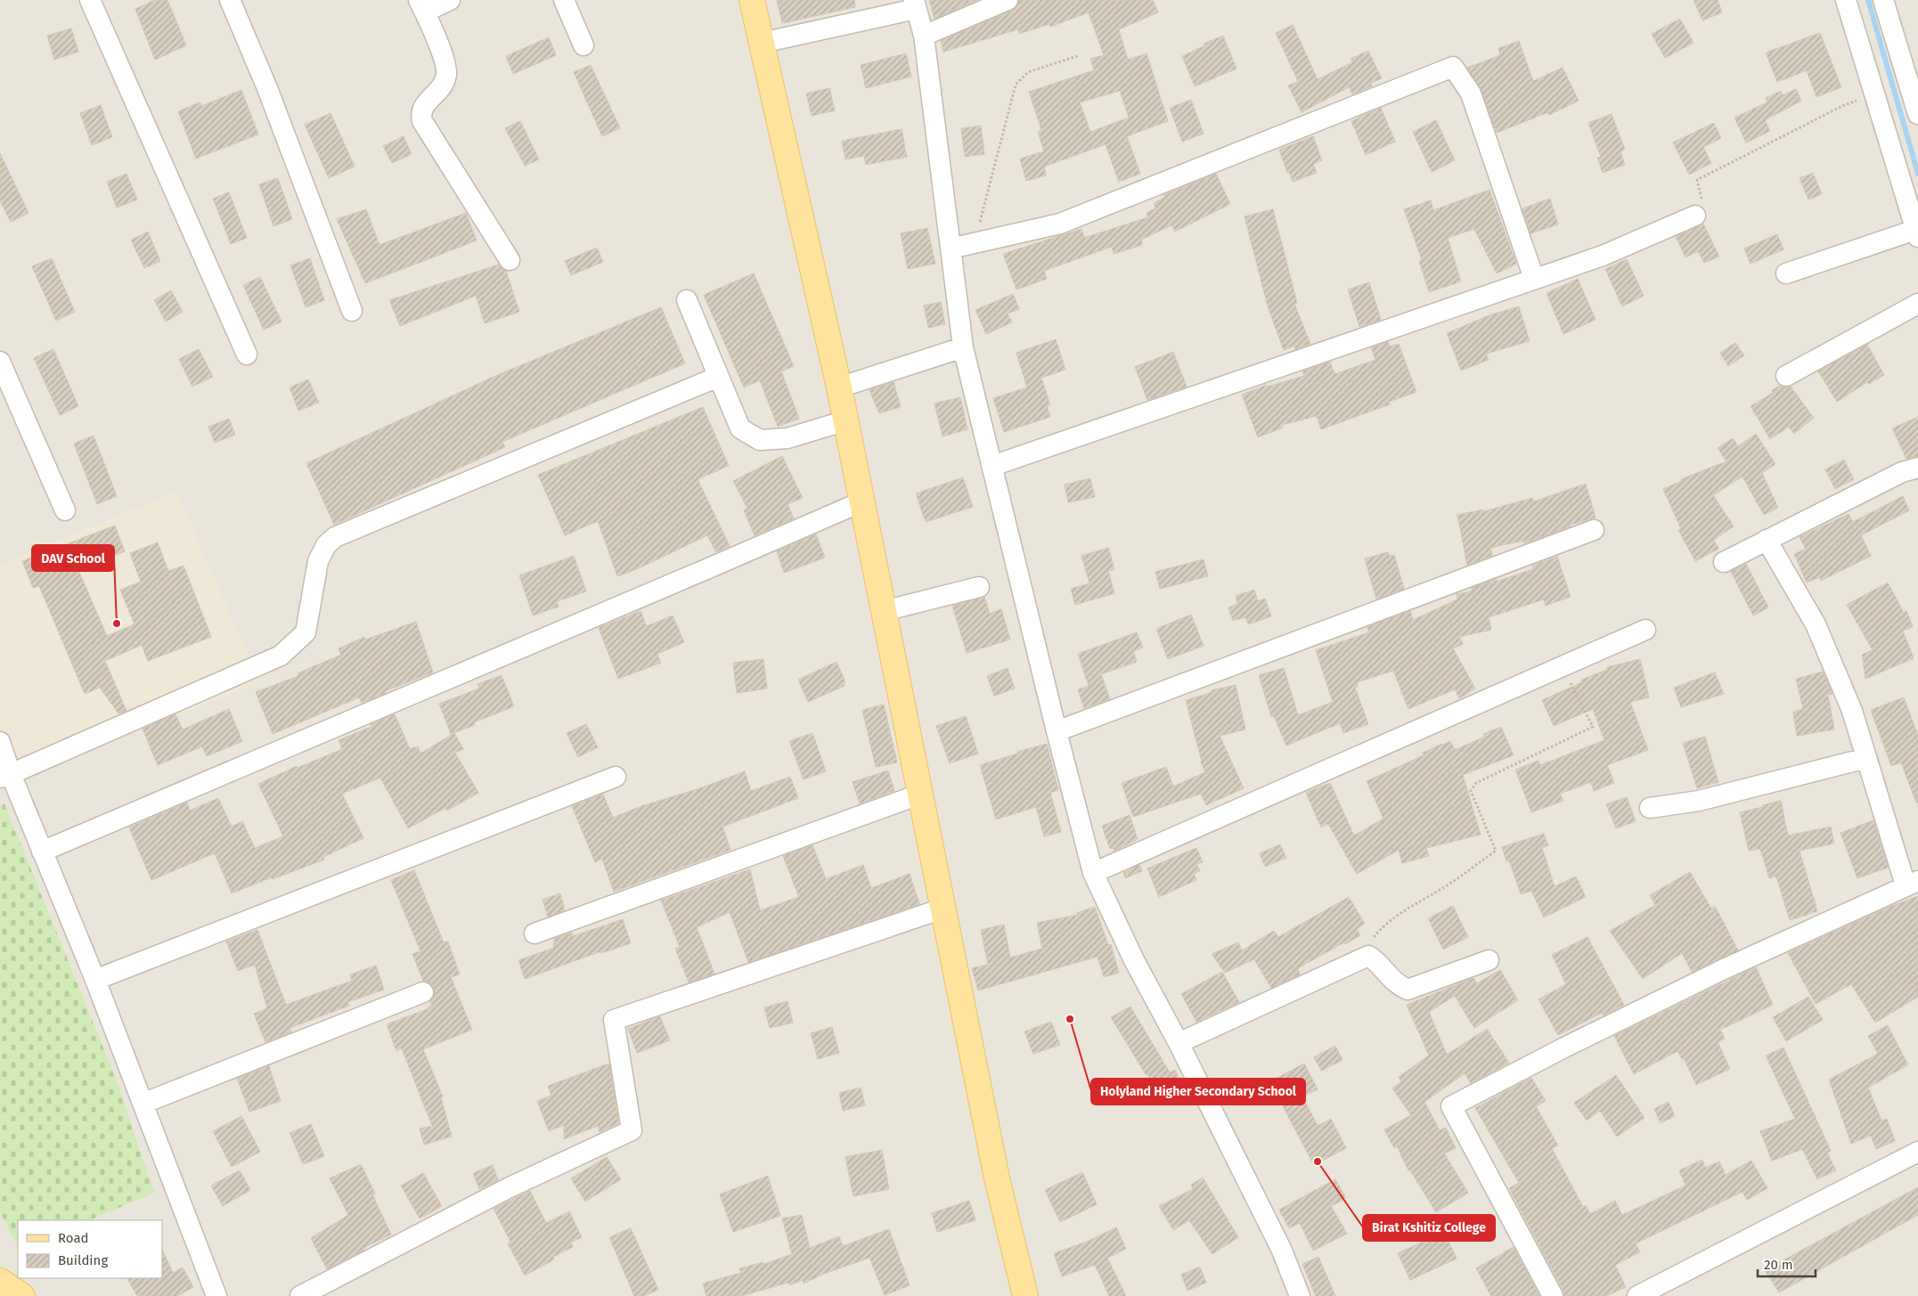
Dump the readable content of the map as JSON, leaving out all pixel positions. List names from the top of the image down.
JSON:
{
  "places": ["DAV School", "Holyland Higher Secondary School", "Birat Kshitiz College"],
  "legend": ["Road", "Building"],
  "scale_bar": "20 m"
}
